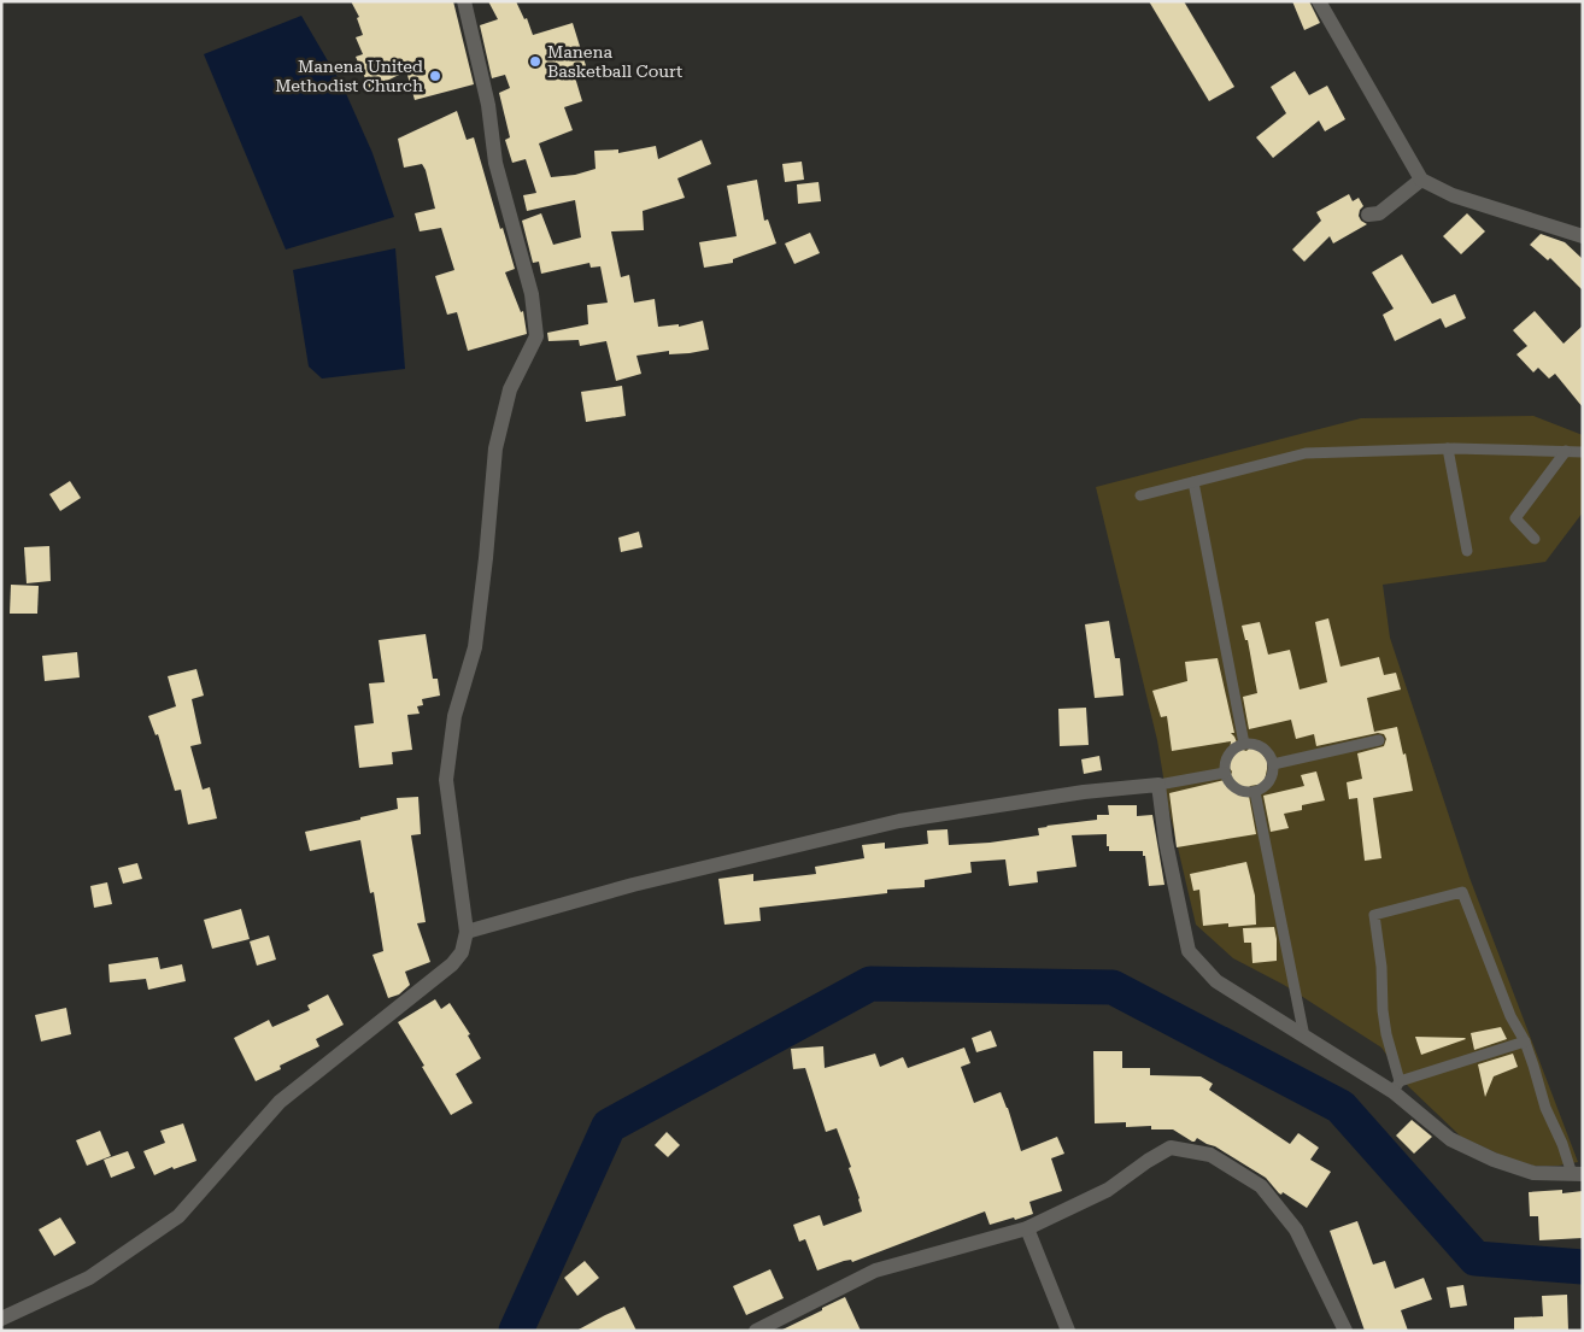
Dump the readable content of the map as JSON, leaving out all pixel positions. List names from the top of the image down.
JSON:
{
  "places": ["Manena Basketball Court", "Manena United Methodist Church"]
}
